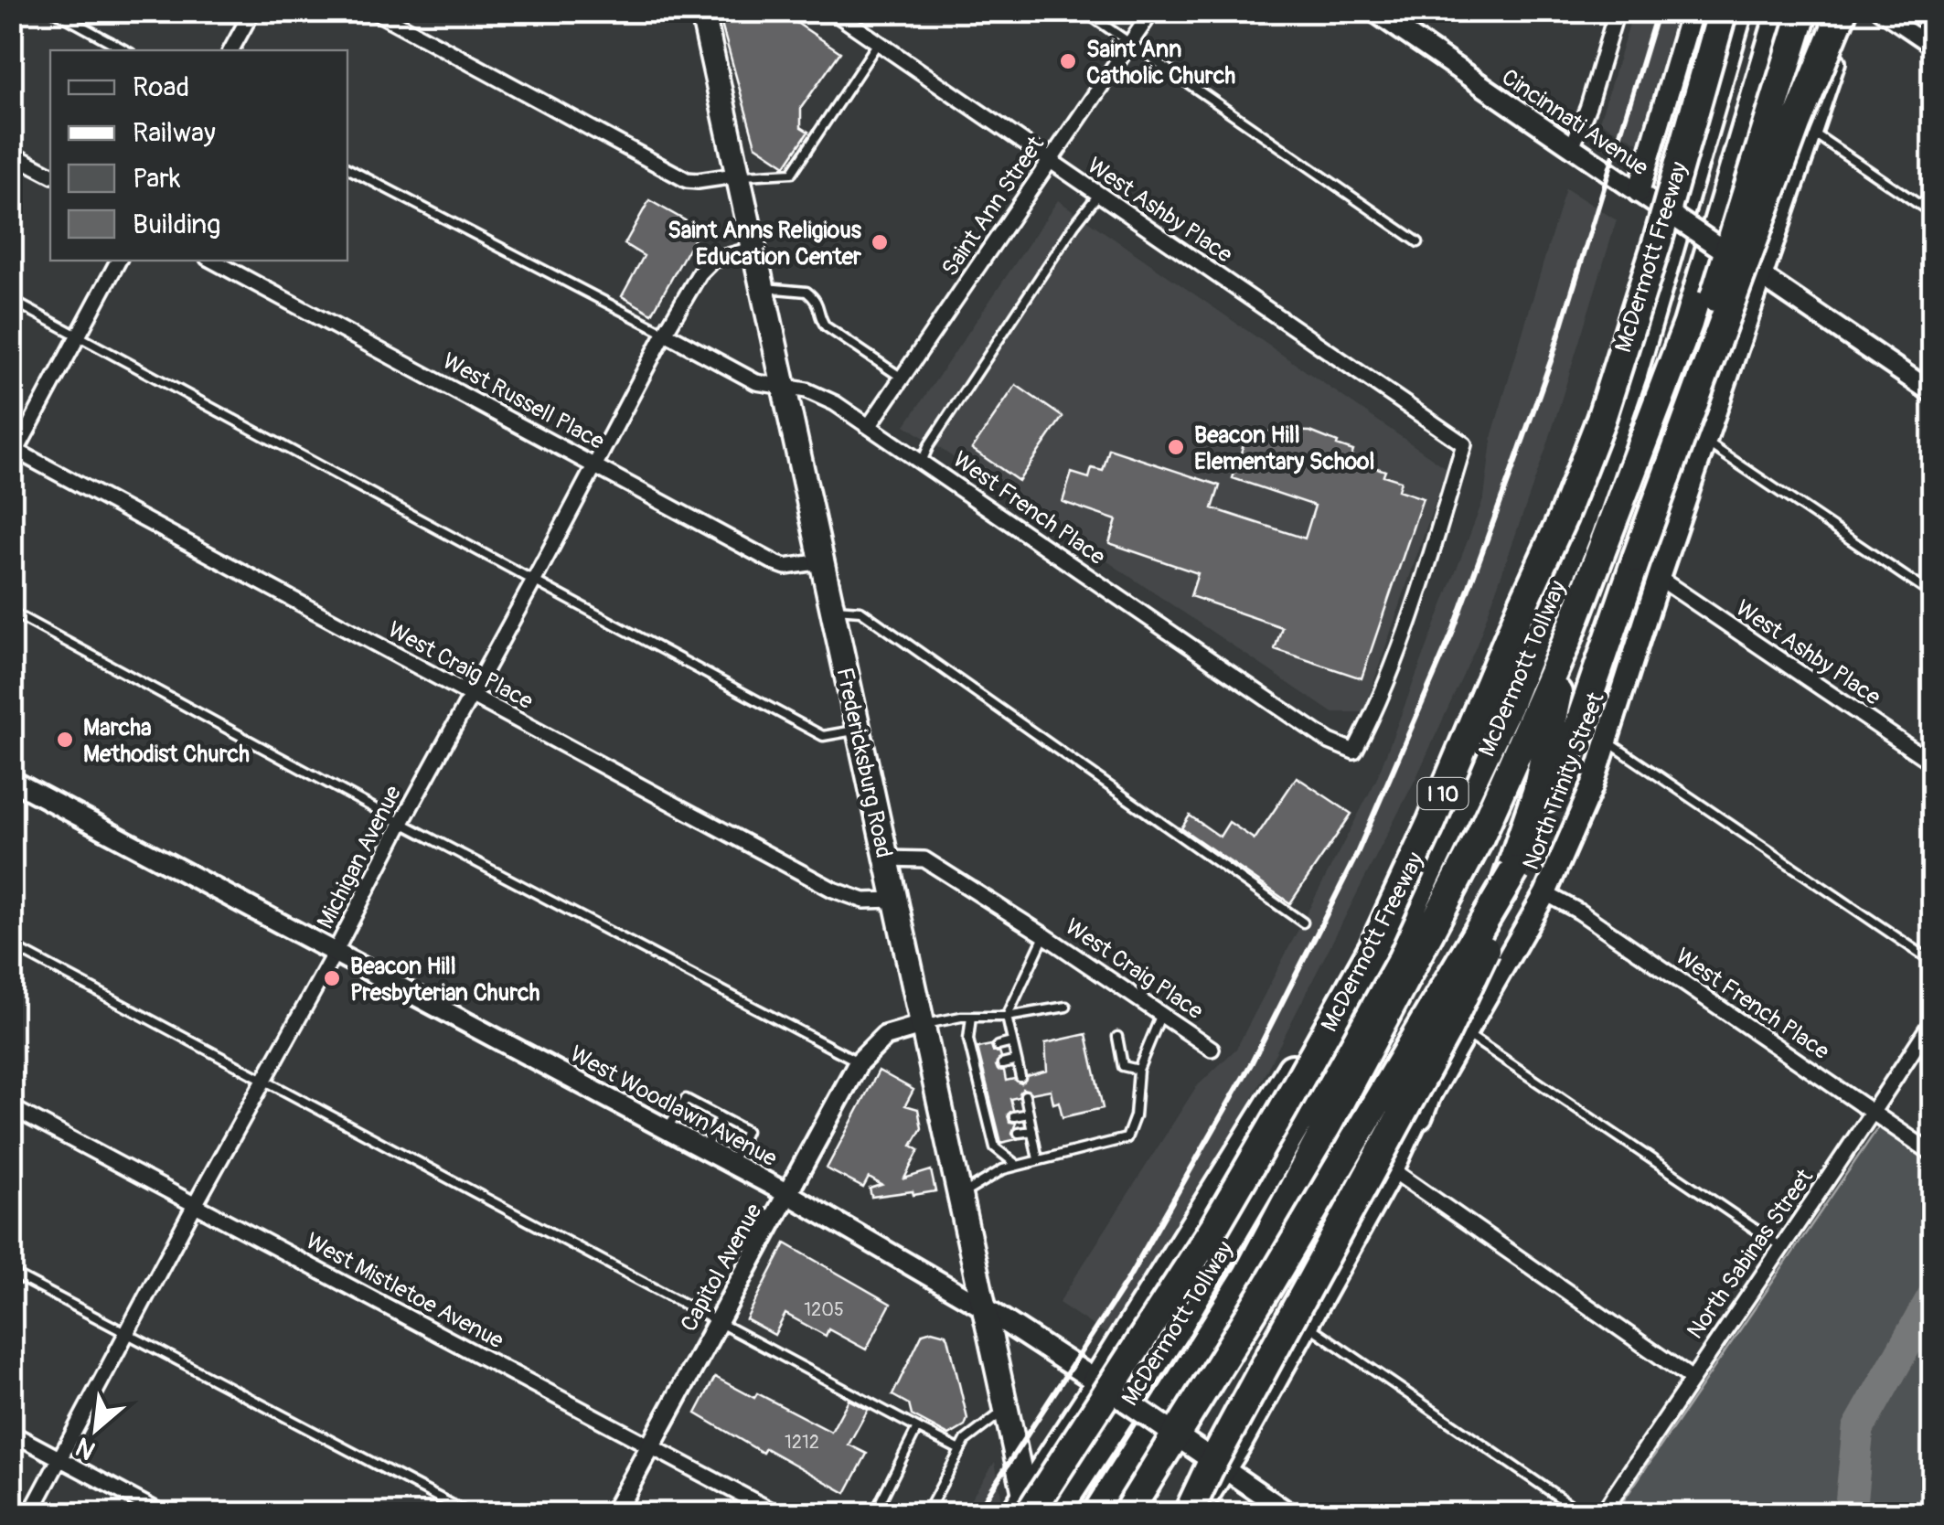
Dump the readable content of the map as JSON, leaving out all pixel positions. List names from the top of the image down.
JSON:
{
  "streets": {
    "highway": ["McDermott Freeway", "McDermott Tollway", "I 10"],
    "main road": ["Fredericksburg Road", "North Trinity Street", "West Woodlawn Avenue"],
    "street": [
      "Cincinnati Avenue",
      "Saint Ann Street",
      "West Ashby Place",
      "West Russell Place",
      "West French Place",
      "West Craig Place",
      "Michigan Avenue",
      "North Sabinas Street",
      "Capitol Avenue",
      "West Mistletoe Avenue"
    ]
  },
  "crossings": [
    ["Cincinnati Avenue", "North Trinity Street"],
    ["Saint Ann Street", "West Ashby Place"],
    ["Saint Ann Street", "West French Place"],
    ["West Ashby Place", "West French Place"],
    ["West Ashby Place", "North Trinity Street"],
    ["McDermott Freeway", "McDermott Tollway"],
    ["McDermott Freeway", "Fredericksburg Road"],
    ["West Russell Place", "Fredericksburg Road"],
    ["West Russell Place", "Michigan Avenue"],
    ["West French Place", "Fredericksburg Road"],
    ["West French Place", "North Trinity Street"],
    ["West French Place", "Michigan Avenue"],
    ["West French Place", "North Sabinas Street"],
    ["West Craig Place", "Fredericksburg Road"],
    ["West Craig Place", "Michigan Avenue"],
    ["McDermott Tollway", "Fredericksburg Road"],
    ["Fredericksburg Road", "Michigan Avenue"],
    ["Fredericksburg Road", "West Woodlawn Avenue"],
    ["Fredericksburg Road", "Capitol Avenue"],
    ["North Trinity Street", "West Woodlawn Avenue"],
    ["Michigan Avenue", "West Woodlawn Avenue"],
    ["Michigan Avenue", "West Mistletoe Avenue"],
    ["West Woodlawn Avenue", "Capitol Avenue"],
    ["Capitol Avenue", "West Mistletoe Avenue"]
  ],
  "places": [
    "Saint Ann Catholic Church",
    "Saint Anns Religious Education Center",
    "Beacon Hill Elementary School",
    "Marcha Methodist Church",
    "Beacon Hill Presbyterian Church"
  ],
  "house_numbers": ["1205", "1212"],
  "legend": [
    "Road",
    "Railway",
    "Park",
    "Building"
  ],
  "north": "bottom left"
}
